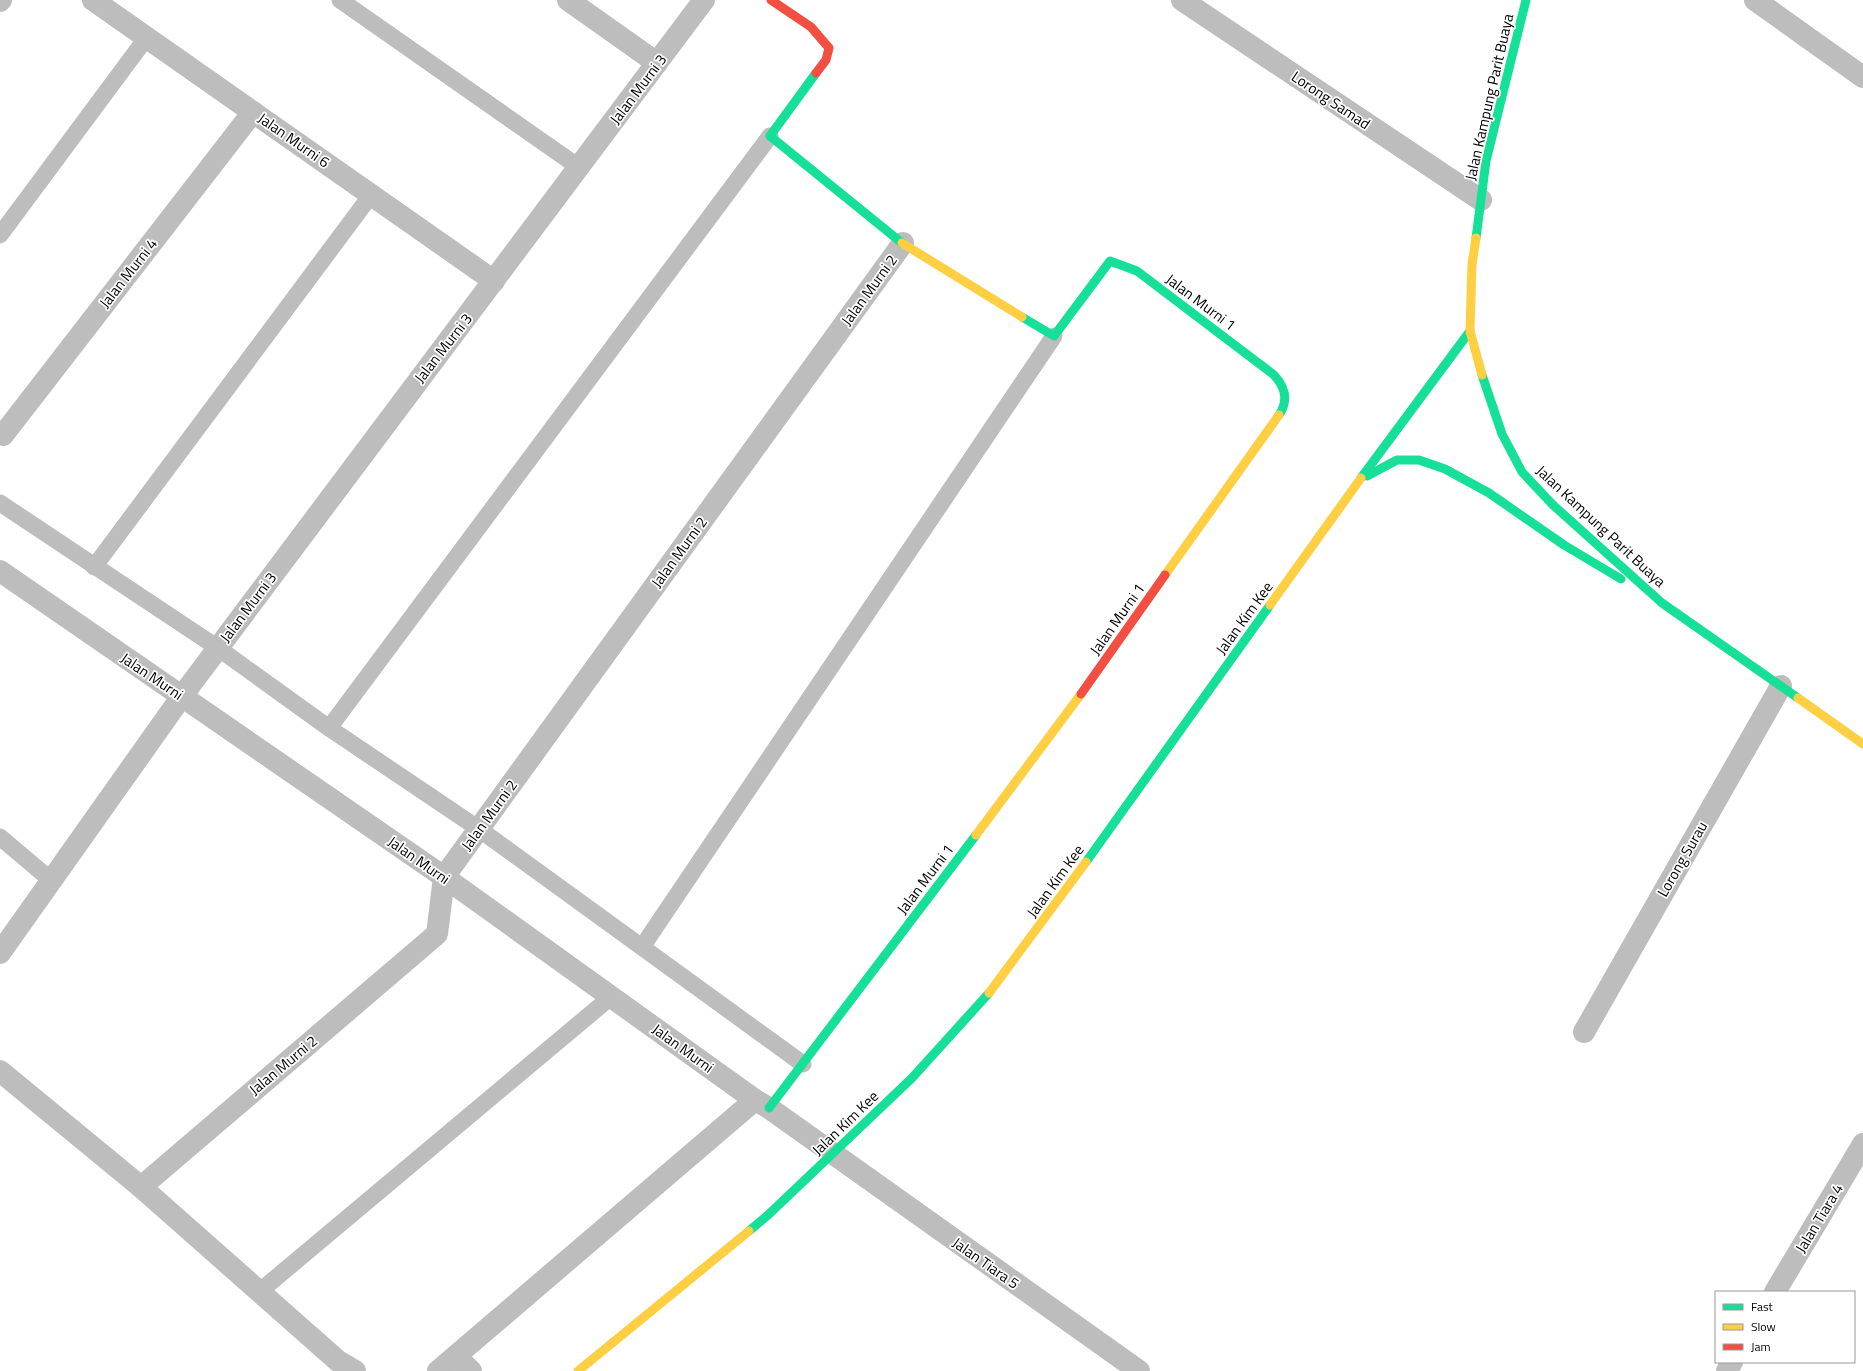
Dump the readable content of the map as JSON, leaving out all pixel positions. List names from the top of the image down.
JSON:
{
  "streets": {
    "street": [
      "Jalan Murni 3",
      "Jalan Kampung Parit Buaya",
      "Lorong Samad",
      "Jalan Murni 6",
      "Jalan Murni 4",
      "Jalan Murni 2",
      "Jalan Murni 1",
      "Jalan Kim Kee",
      "Jalan Murni",
      "Lorong Surau",
      "Jalan Tiara 4",
      "Jalan Tiara 5"
    ]
  },
  "crossings": [
    ["Jalan Murni 3", "Jalan Murni 6"],
    ["Jalan Murni 3", "Jalan Murni"],
    ["Jalan Kampung Parit Buaya", "Lorong Samad"],
    ["Jalan Kampung Parit Buaya", "Jalan Kim Kee"],
    ["Jalan Kampung Parit Buaya", "Lorong Surau"],
    ["Jalan Murni 6", "Jalan Murni 4"],
    ["Jalan Murni 2", "Jalan Murni"],
    ["Jalan Murni 1", "Jalan Murni"],
    ["Jalan Kim Kee", "Jalan Murni"],
    ["Jalan Kim Kee", "Jalan Tiara 5"],
    ["Jalan Murni", "Jalan Tiara 5"]
  ],
  "legend": ["Fast", "Slow", "Jam"]
}
